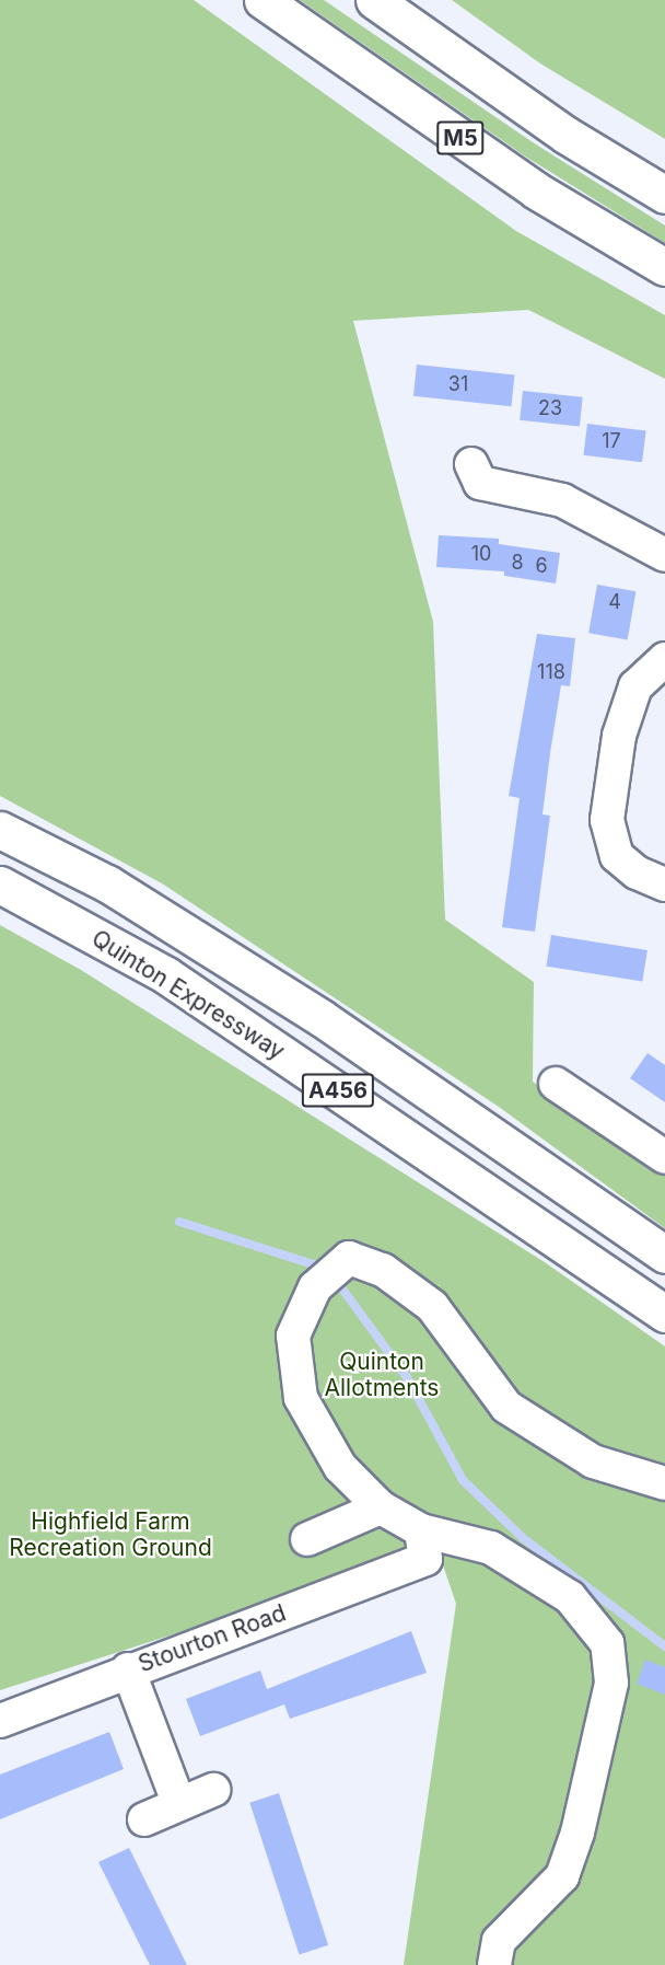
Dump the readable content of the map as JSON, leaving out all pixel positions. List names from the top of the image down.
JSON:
{
  "streets": {
    "highway": ["M5", "Quinton Expressway", "A456"],
    "street": ["Stourton Road"]
  },
  "parks": ["Quinton Allotments", "Highfield Farm Recreation Ground"],
  "house_numbers": [
    "31",
    "23",
    "17",
    "10",
    "8",
    "6",
    "4",
    "118"
  ]
}
